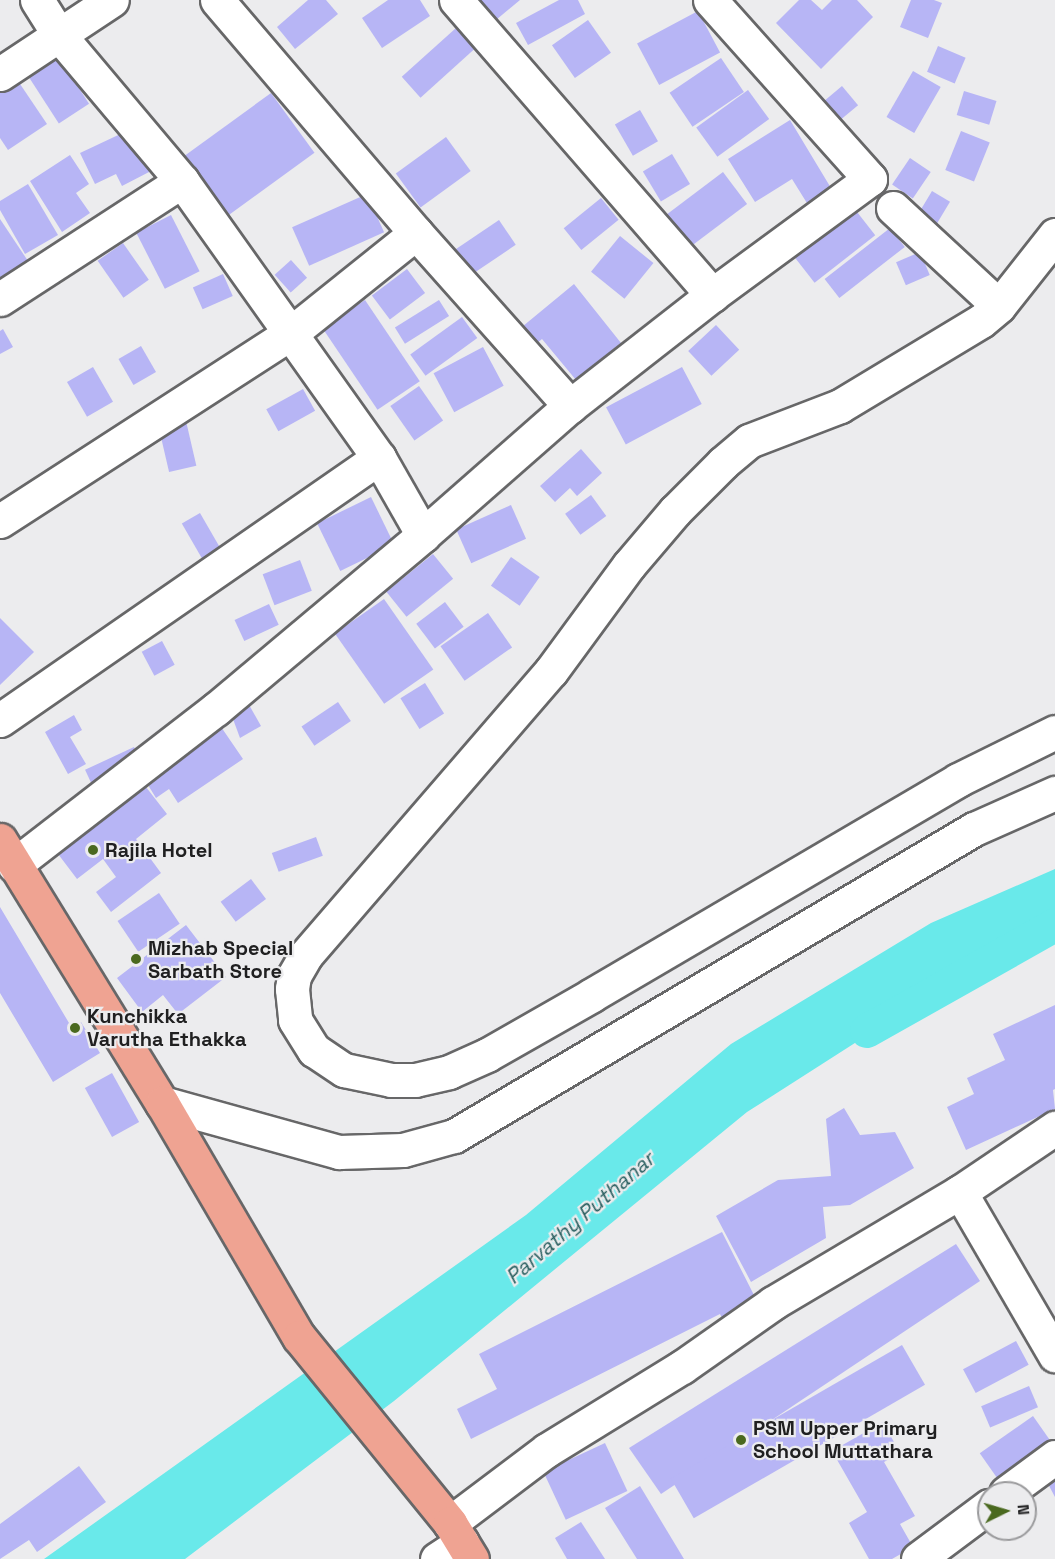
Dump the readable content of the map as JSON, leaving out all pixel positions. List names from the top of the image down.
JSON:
{
  "water": ["Parvathy Puthanar"],
  "places": [
    "Rajila Hotel",
    "Mizhab Special Sarbath Store",
    "Kunchikka Varutha Ethakka",
    "PSM Upper Primary School Muttathara"
  ],
  "north": "right"
}
